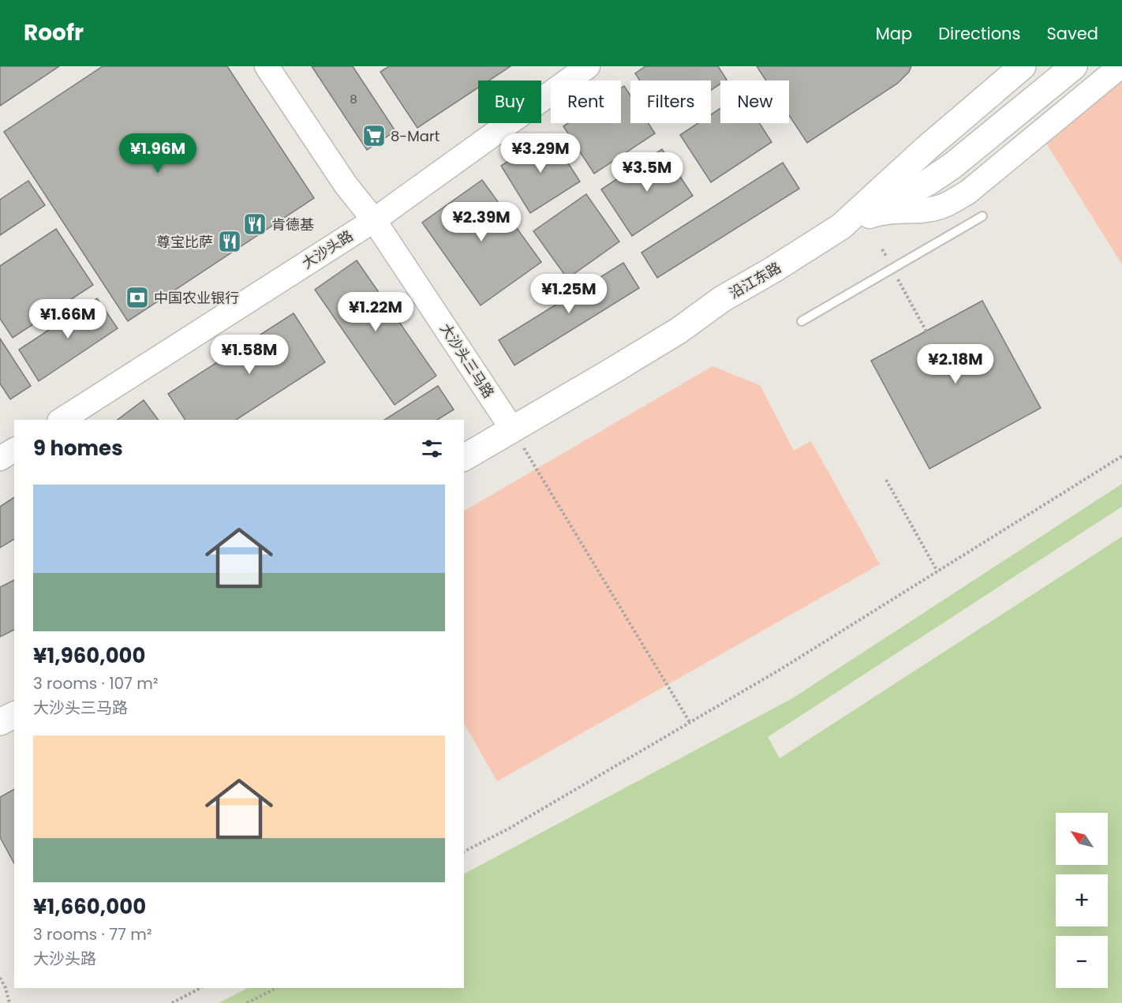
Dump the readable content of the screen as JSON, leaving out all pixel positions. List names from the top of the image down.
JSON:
{
  "streets": {
    "main road": ["大沙头路", "沿江东路", "大沙头三马路"]
  },
  "crossings": [
    ["大沙头路", "大沙头三马路"],
    ["沿江东路", "大沙头三马路"]
  ],
  "places": {
    "supermarket": ["8-Mart"],
    "restaurant": ["肯德基", "尊宝比萨"],
    "bank": ["中国农业银行"]
  },
  "house_numbers": ["8"],
  "north": "top left",
  "page": {
    "header": "Roofr",
    "nav": ["Map", "Directions", "Saved"],
    "chip": [
      "Buy",
      "Rent",
      "Filters",
      "New"
    ],
    "price": [
      "¥1.96M",
      "¥3.29M",
      "¥3.5M",
      "¥2.39M",
      "¥1.25M",
      "¥1.22M",
      "¥1.66M",
      "¥1.58M",
      "¥2.18M"
    ],
    "heading": "9 homes",
    "list": [
      {
        "name": "¥1,960,000",
        "note": "3 rooms · 107 m² · 大沙头三马路"
      },
      {
        "name": "¥1,660,000",
        "note": "3 rooms · 77 m² · 大沙头路"
      }
    ],
    "map_buttons": ["+", "−"]
  }
}
